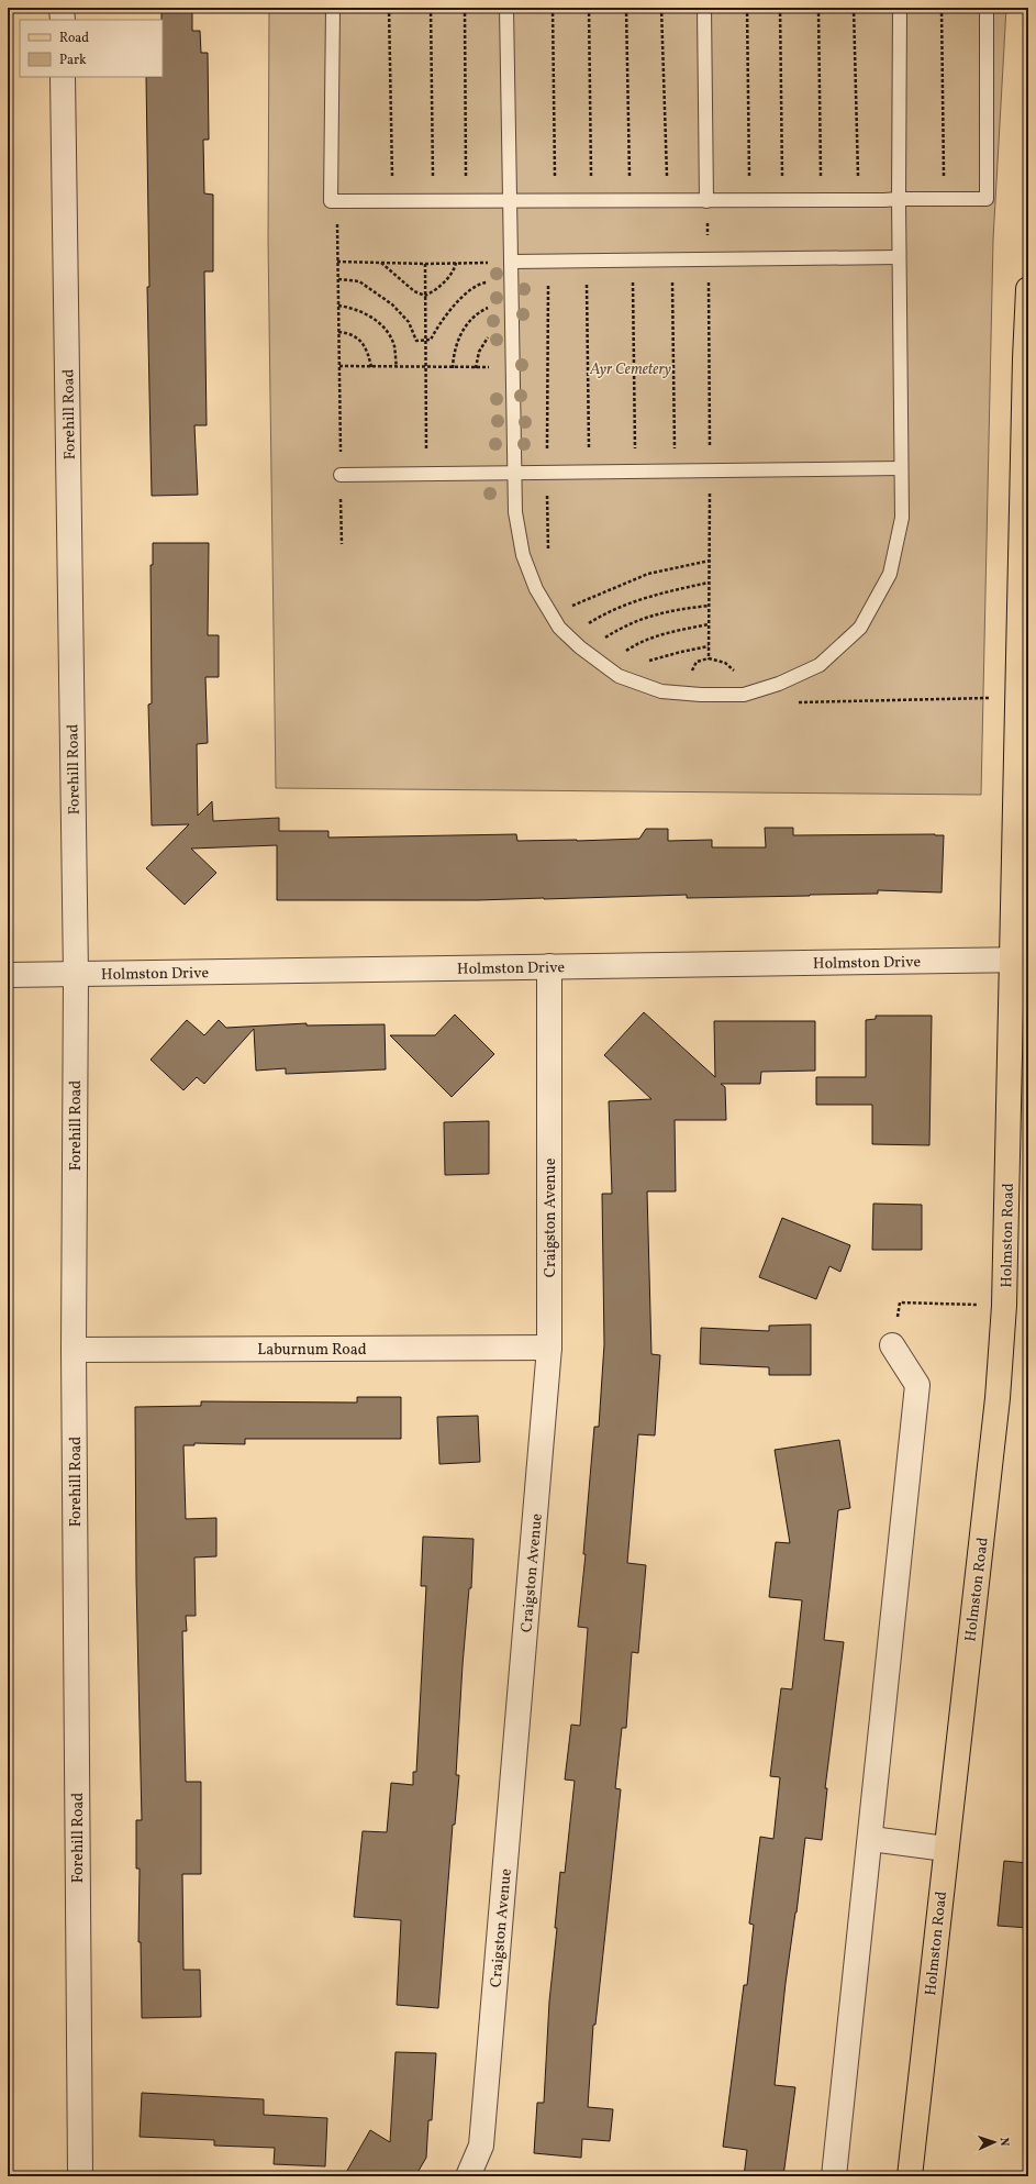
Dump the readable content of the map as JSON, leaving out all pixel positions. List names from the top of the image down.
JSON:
{
  "streets": {
    "main road": ["Holmston Road"],
    "street": [
      "Forehill Road",
      "Holmston Drive",
      "Craigston Avenue",
      "Laburnum Road"
    ]
  },
  "crossings": [
    ["Forehill Road", "Holmston Drive"],
    ["Forehill Road", "Laburnum Road"],
    ["Holmston Drive", "Craigston Avenue"],
    ["Holmston Drive", "Holmston Road"],
    ["Craigston Avenue", "Laburnum Road"]
  ],
  "parks": ["Ayr Cemetery"],
  "legend": ["Road", "Park"],
  "north": "right"
}
